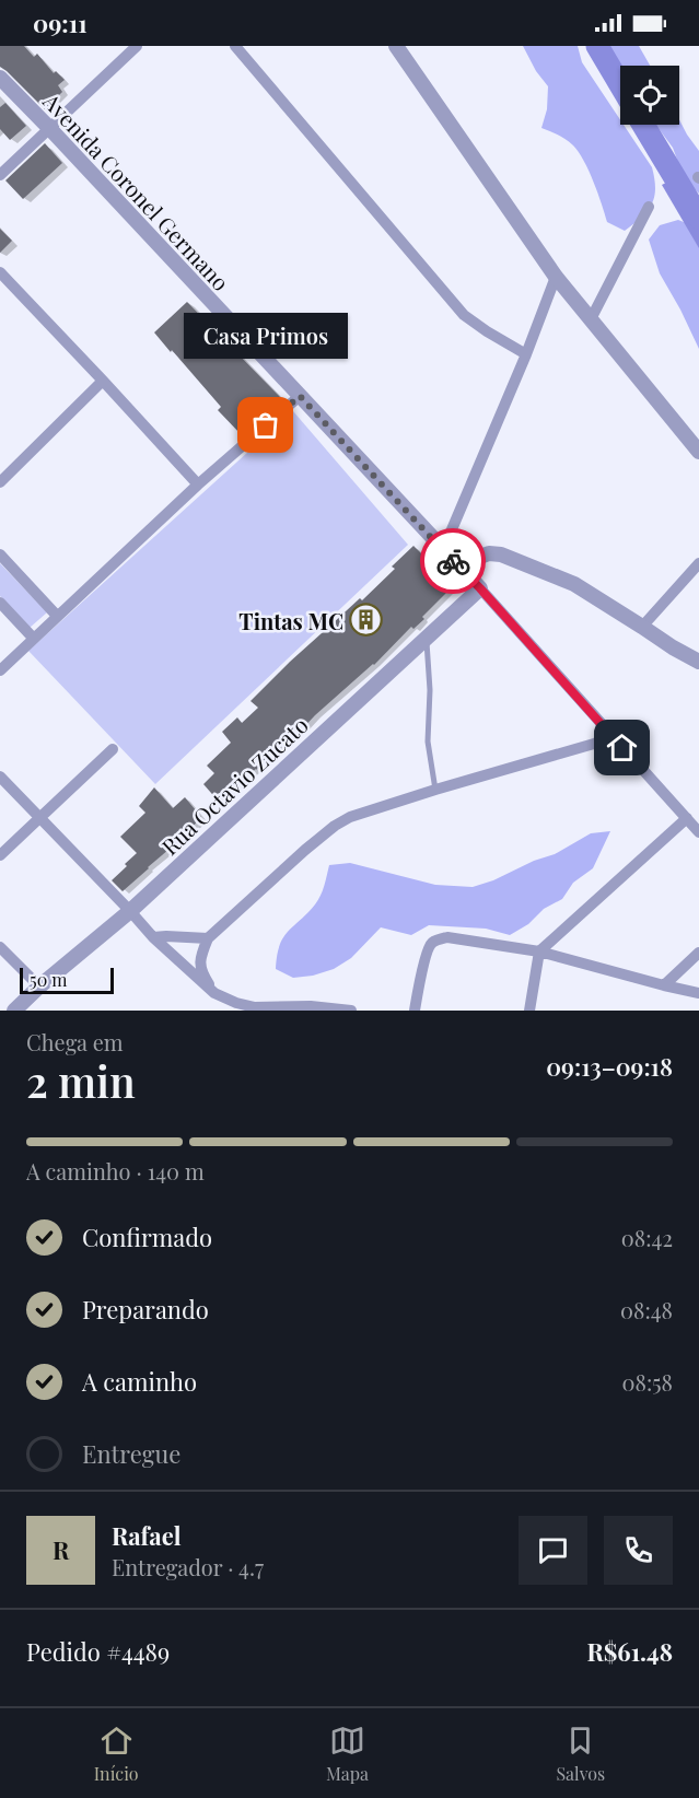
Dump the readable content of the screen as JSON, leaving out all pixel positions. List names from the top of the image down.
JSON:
{
  "streets": {
    "street": ["Avenida Coronel Germano", "Rua Octavio Zucato"]
  },
  "crossings": [
    ["Avenida Coronel Germano", "Rua Octavio Zucato"]
  ],
  "places": {
    "other": ["Casa Primos"],
    "building": ["Tintas MC"]
  },
  "scale_bar": "50 m",
  "page": {
    "status": "09:11",
    "bubble": "Casa Primos",
    "scale": "50 m",
    "heading": ["2 min", "Chega em", "09:13–09:18"],
    "panel": [
      "Rafael",
      "Entregador · 4.7",
      "Pedido #4489",
      "R$61.48"
    ],
    "bar": "A caminho · 140 m",
    "list": [
      ["Confirmado", "08:42"],
      ["Preparando", "08:48"],
      ["A caminho", "08:58"],
      "Entregue"
    ],
    "round": "R",
    "tabs": ["Início", "Mapa", "Salvos"]
  }
}
